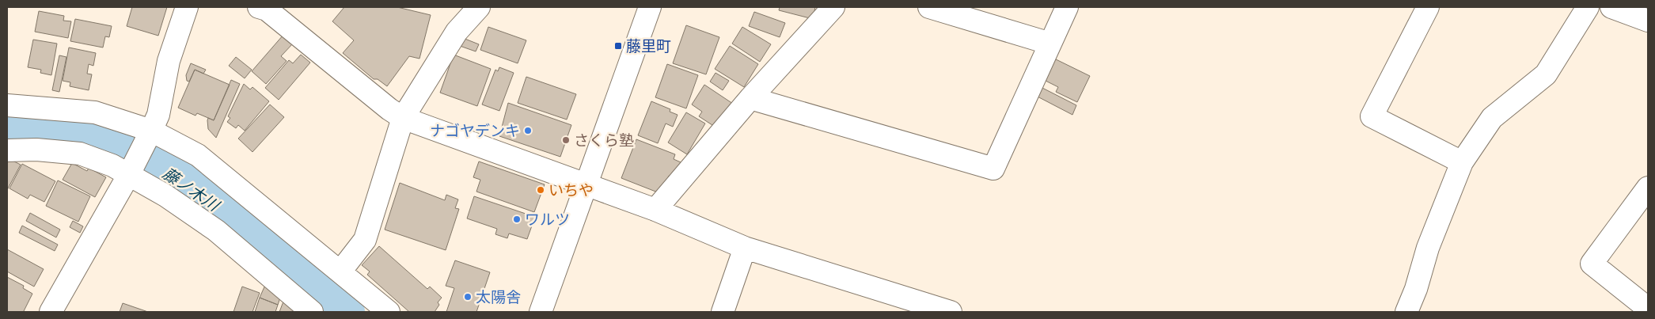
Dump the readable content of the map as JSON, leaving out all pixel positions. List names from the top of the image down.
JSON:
{
  "water": ["藤ノ木川"],
  "places": {
    "transit": ["藤里町"],
    "other": [
      "ナゴヤデンキ",
      "さくら塾",
      "いちや",
      "ワルツ",
      "太陽舎"
    ]
  }
}
